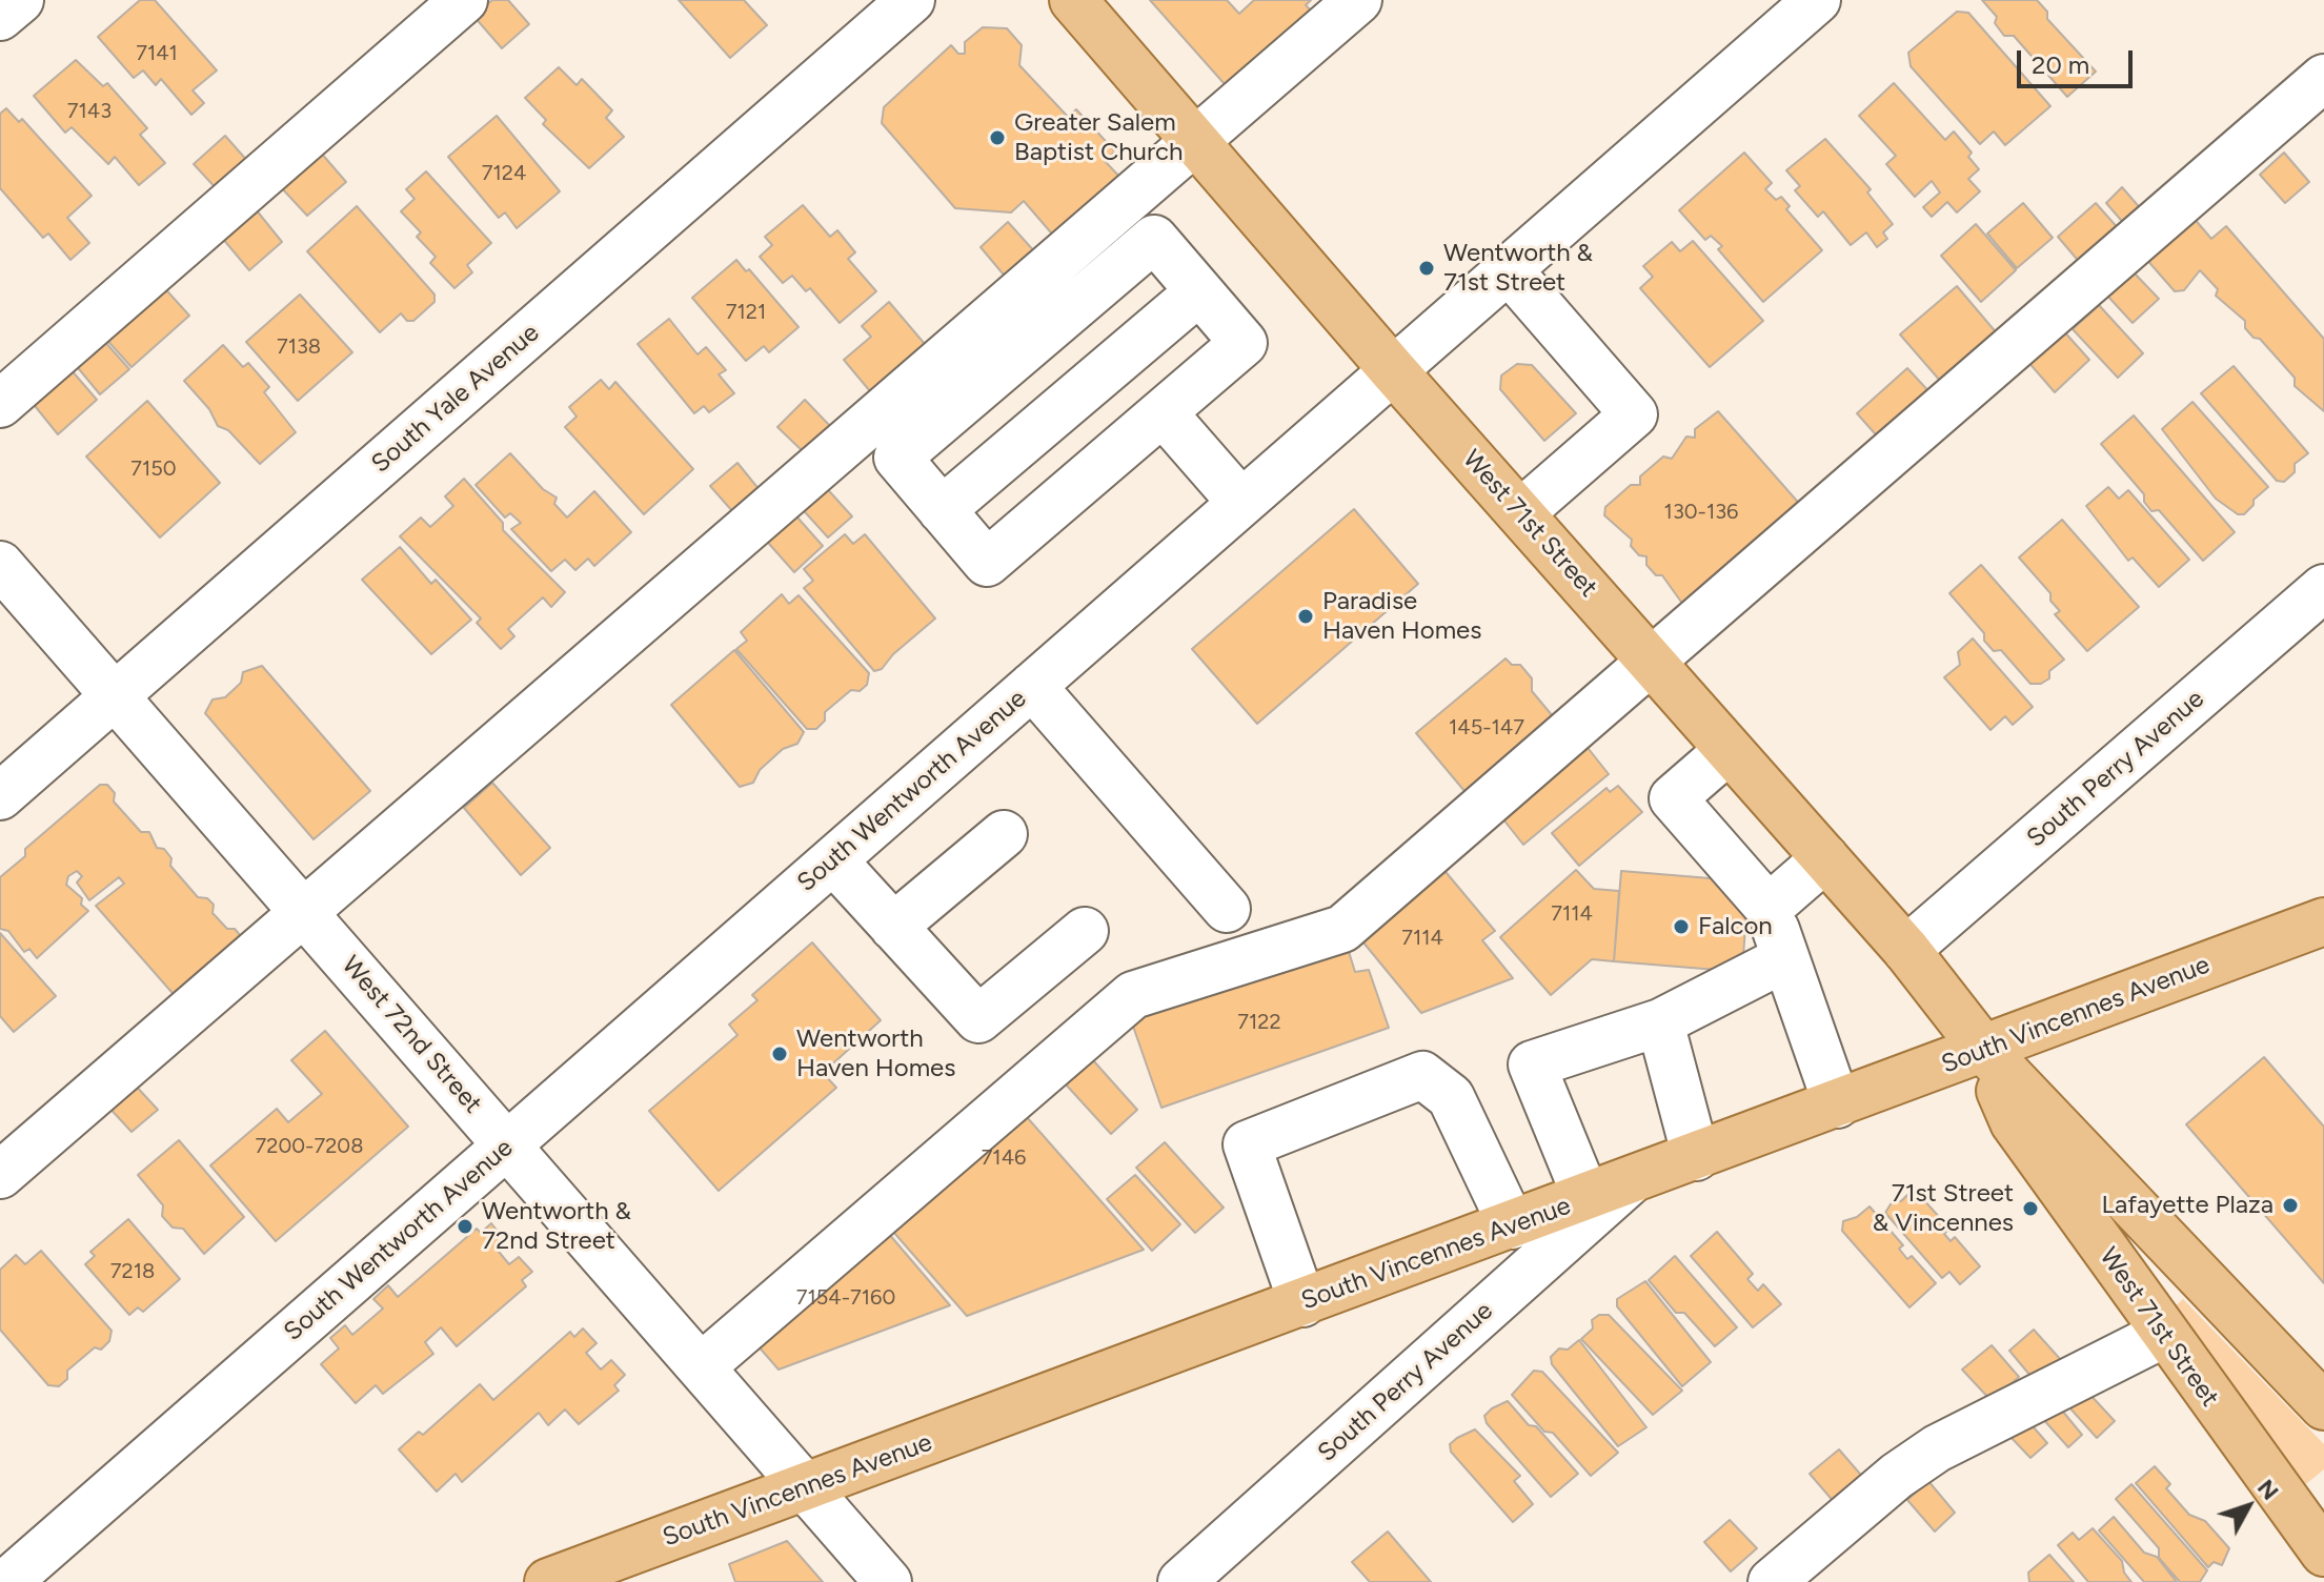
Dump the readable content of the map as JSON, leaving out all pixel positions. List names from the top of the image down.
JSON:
{
  "streets": {
    "main road": ["West 71st Street", "South Vincennes Avenue"],
    "street": [
      "South Yale Avenue",
      "South Perry Avenue",
      "South Wentworth Avenue",
      "West 72nd Street"
    ]
  },
  "crossings": [
    ["South Yale Avenue", "West 72nd Street"],
    ["West 71st Street", "South Perry Avenue"],
    ["West 71st Street", "South Wentworth Avenue"],
    ["West 71st Street", "South Vincennes Avenue"],
    ["South Perry Avenue", "South Vincennes Avenue"],
    ["South Wentworth Avenue", "West 72nd Street"],
    ["South Vincennes Avenue", "West 72nd Street"]
  ],
  "places": [
    "Greater Salem Baptist Church",
    "Wentworth & 71st Street",
    "Paradise Haven Homes",
    "Falcon",
    "Wentworth Haven Homes",
    "Lafayette Plaza",
    "71st Street & Vincennes",
    "Wentworth & 72nd Street"
  ],
  "house_numbers": [
    "7141",
    "7143",
    "7124",
    "7121",
    "7138",
    "7150",
    "130-136",
    "145-147",
    "7114",
    "7114",
    "7122",
    "7200-7208",
    "7146",
    "7218",
    "7154-7160"
  ],
  "scale_bar": "20 m",
  "north": "top right"
}
